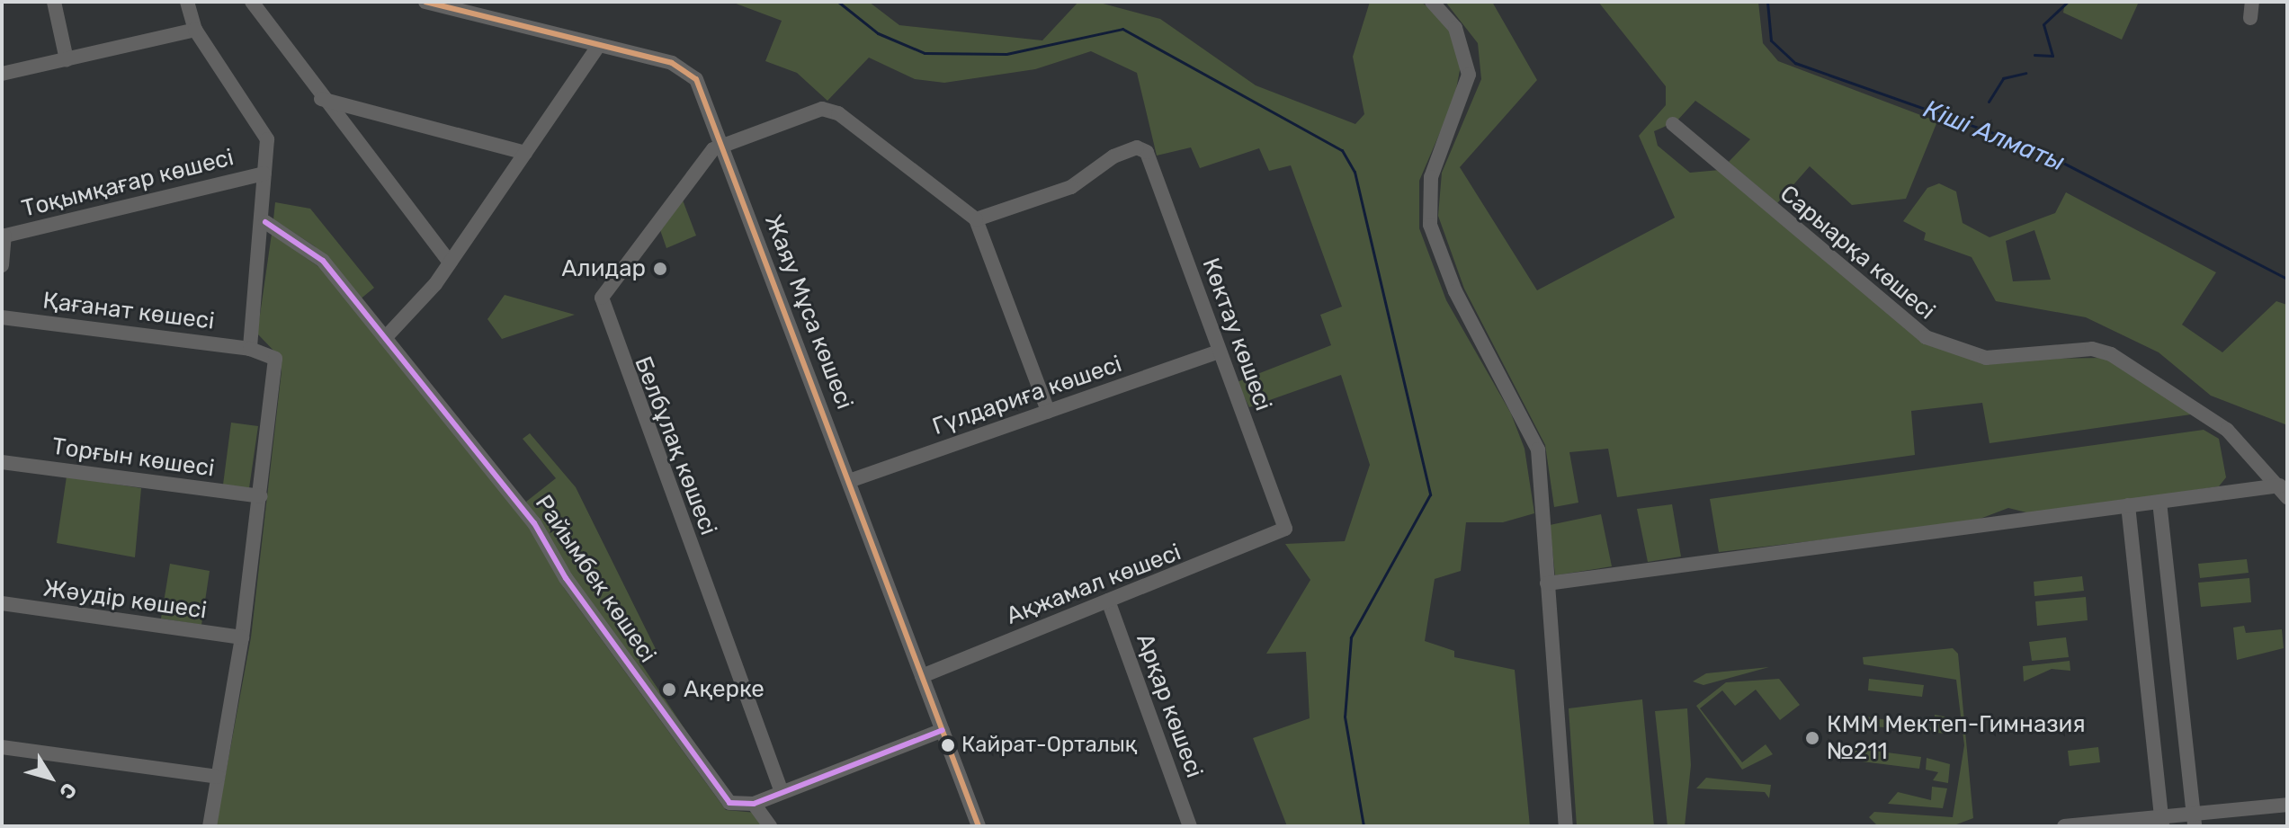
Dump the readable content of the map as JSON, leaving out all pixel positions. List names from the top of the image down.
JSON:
{
  "streets": {
    "street": [
      "Тоқымқағар көшесі",
      "Сарыарқа көшесі",
      "Қағанат көшесі",
      "Жаяу Мұса көшесі",
      "Көктау көшесі",
      "Гүлдариға көшесі",
      "Белбұлақ көшесі",
      "Торғын көшесі",
      "Райымбек көшесі",
      "Ақжамал көшесі",
      "Жәудір көшесі",
      "Арқар көшесі"
    ]
  },
  "crossings": [
    ["Жаяу Мұса көшесі", "Гүлдариға көшесі"],
    ["Жаяу Мұса көшесі", "Белбұлақ көшесі"],
    ["Жаяу Мұса көшесі", "Ақжамал көшесі"],
    ["Көктау көшесі", "Гүлдариға көшесі"],
    ["Көктау көшесі", "Ақжамал көшесі"],
    ["Ақжамал көшесі", "Арқар көшесі"]
  ],
  "water": ["Кіші Алматы"],
  "places": [
    "Алидар",
    "Ақерке",
    "КММ Мектеп-Гимназия №211",
    "Кайрат-Орталық"
  ],
  "north": "bottom right"
}
